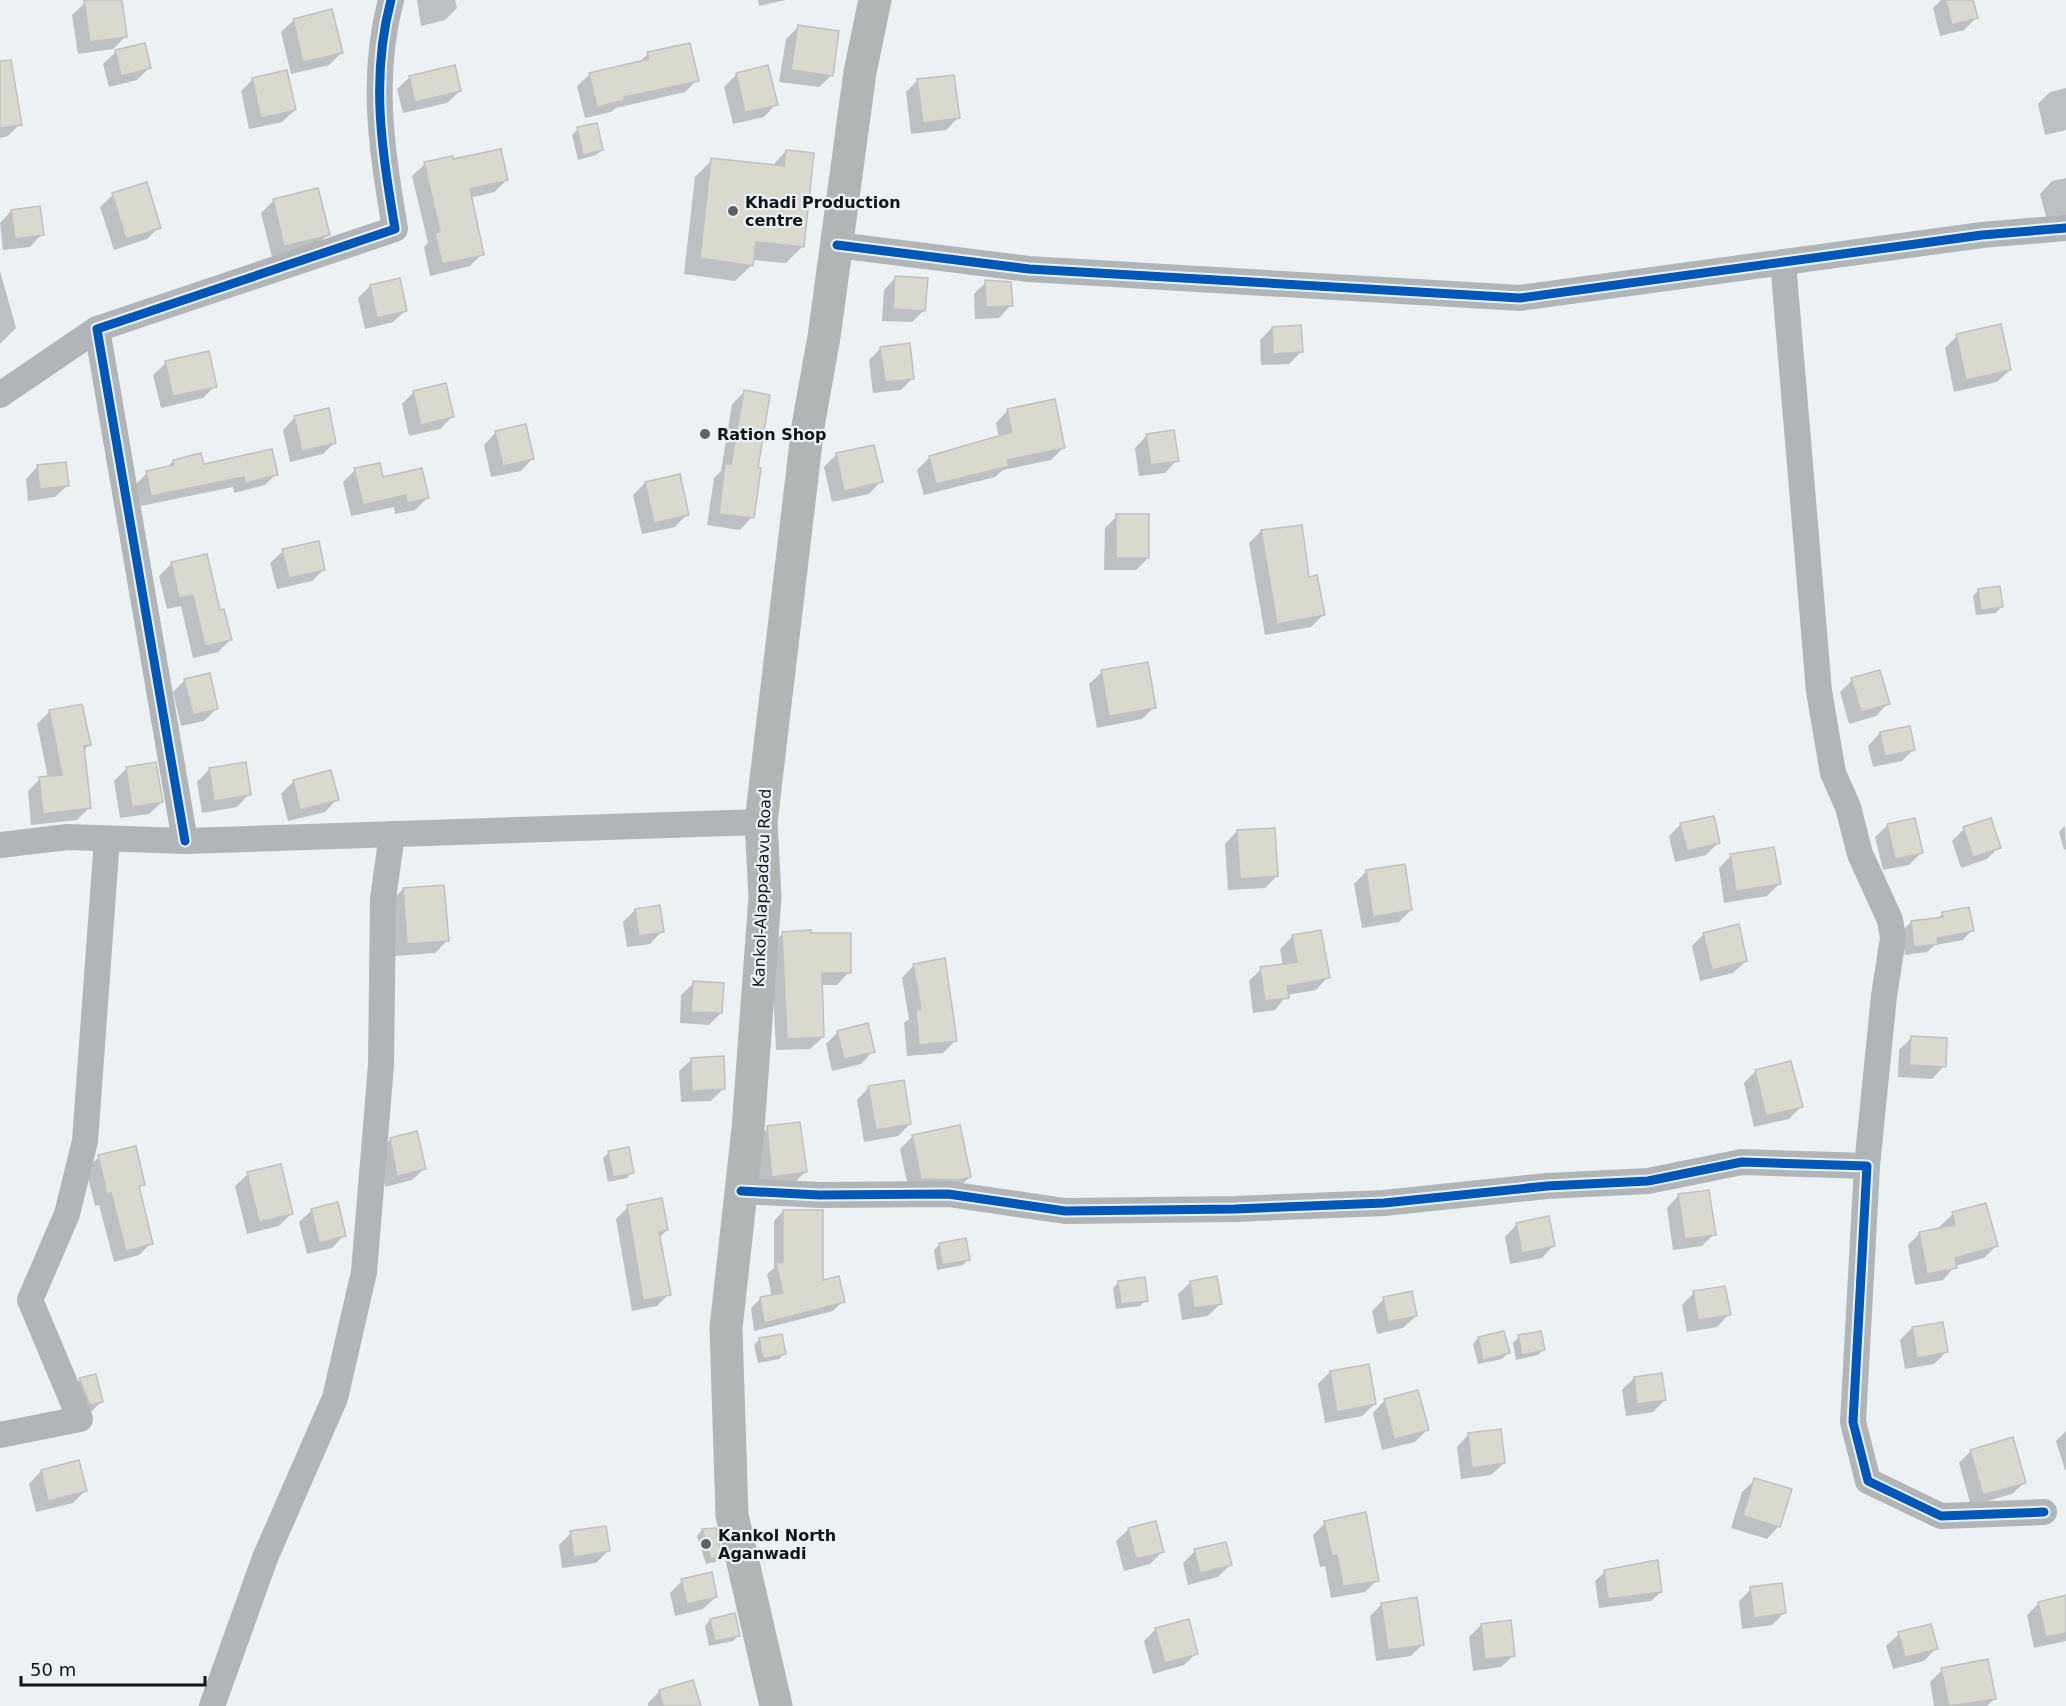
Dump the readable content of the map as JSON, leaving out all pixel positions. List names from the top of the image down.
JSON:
{
  "streets": {
    "main road": ["Kankol-Alappadavu Road"]
  },
  "places": ["Khadi Production centre", "Ration Shop", "Kankol North Aganwadi"],
  "scale_bar": "50 m"
}
